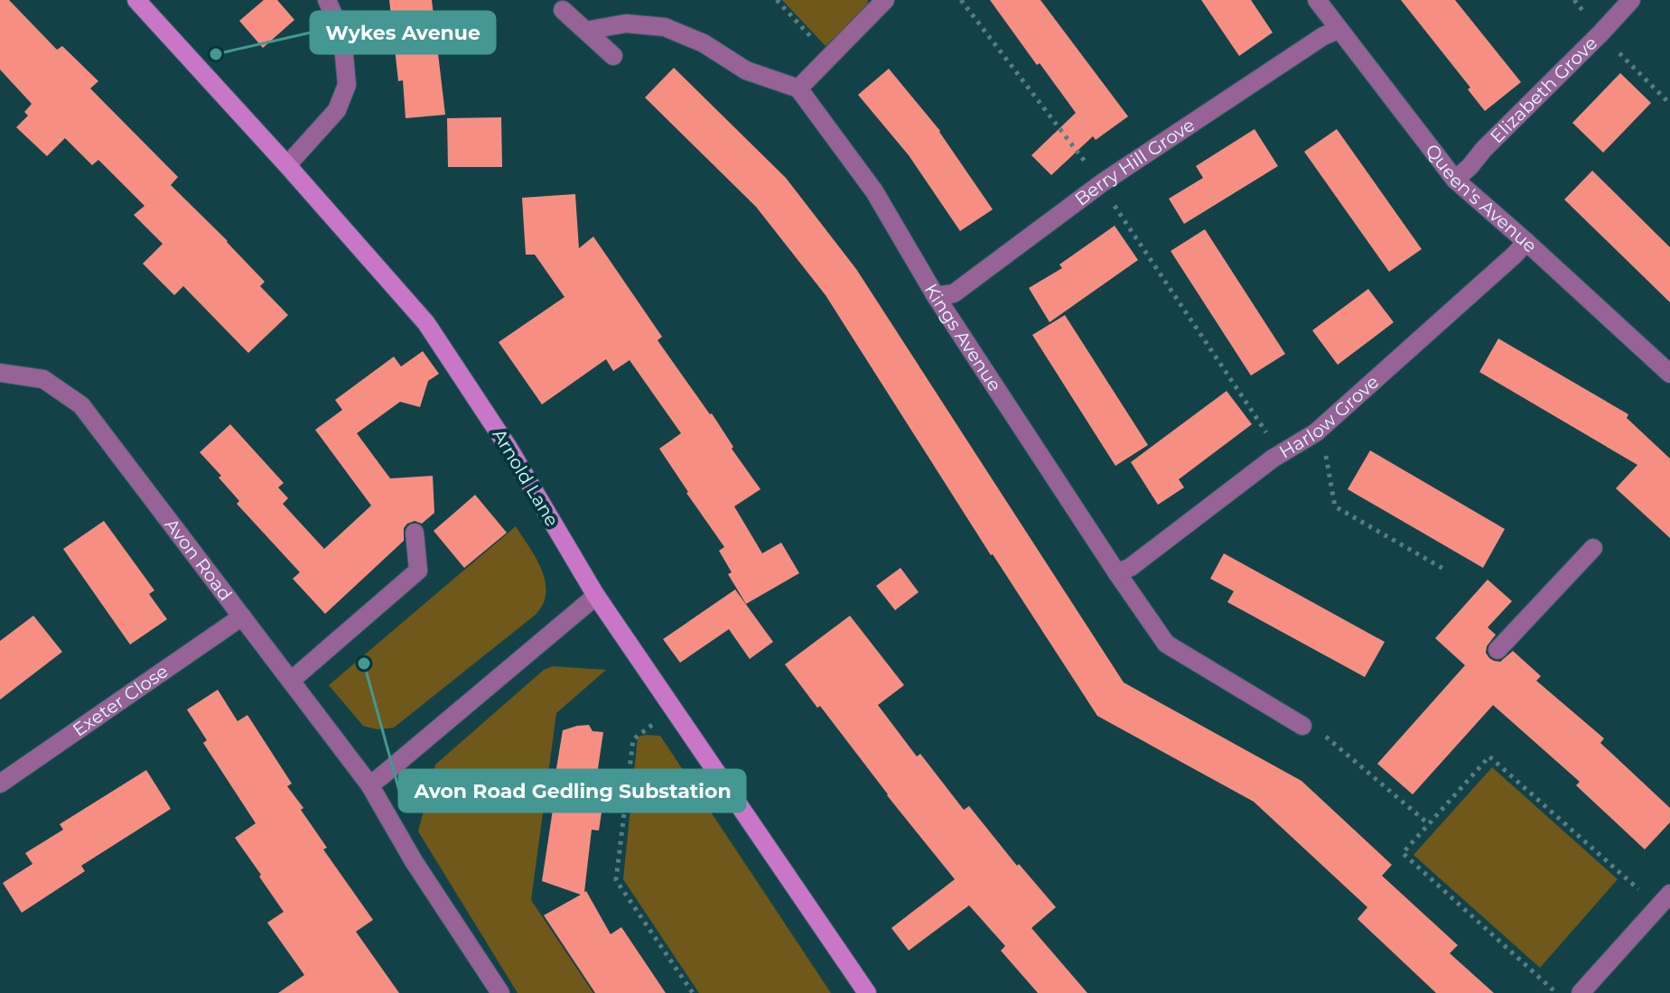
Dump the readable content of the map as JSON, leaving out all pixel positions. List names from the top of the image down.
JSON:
{
  "streets": {
    "street": [
      "Elizabeth Grove",
      "Berry Hill Grove",
      "Queen's Avenue",
      "Kings Avenue",
      "Harlow Grove",
      "Arnold Lane",
      "Avon Road",
      "Exeter Close"
    ]
  },
  "crossings": [
    ["Elizabeth Grove", "Queen's Avenue"],
    ["Berry Hill Grove", "Queen's Avenue"],
    ["Berry Hill Grove", "Kings Avenue"],
    ["Queen's Avenue", "Harlow Grove"],
    ["Kings Avenue", "Harlow Grove"],
    ["Avon Road", "Exeter Close"]
  ],
  "places": ["Wykes Avenue", "Avon Road Gedling Substation"]
}
